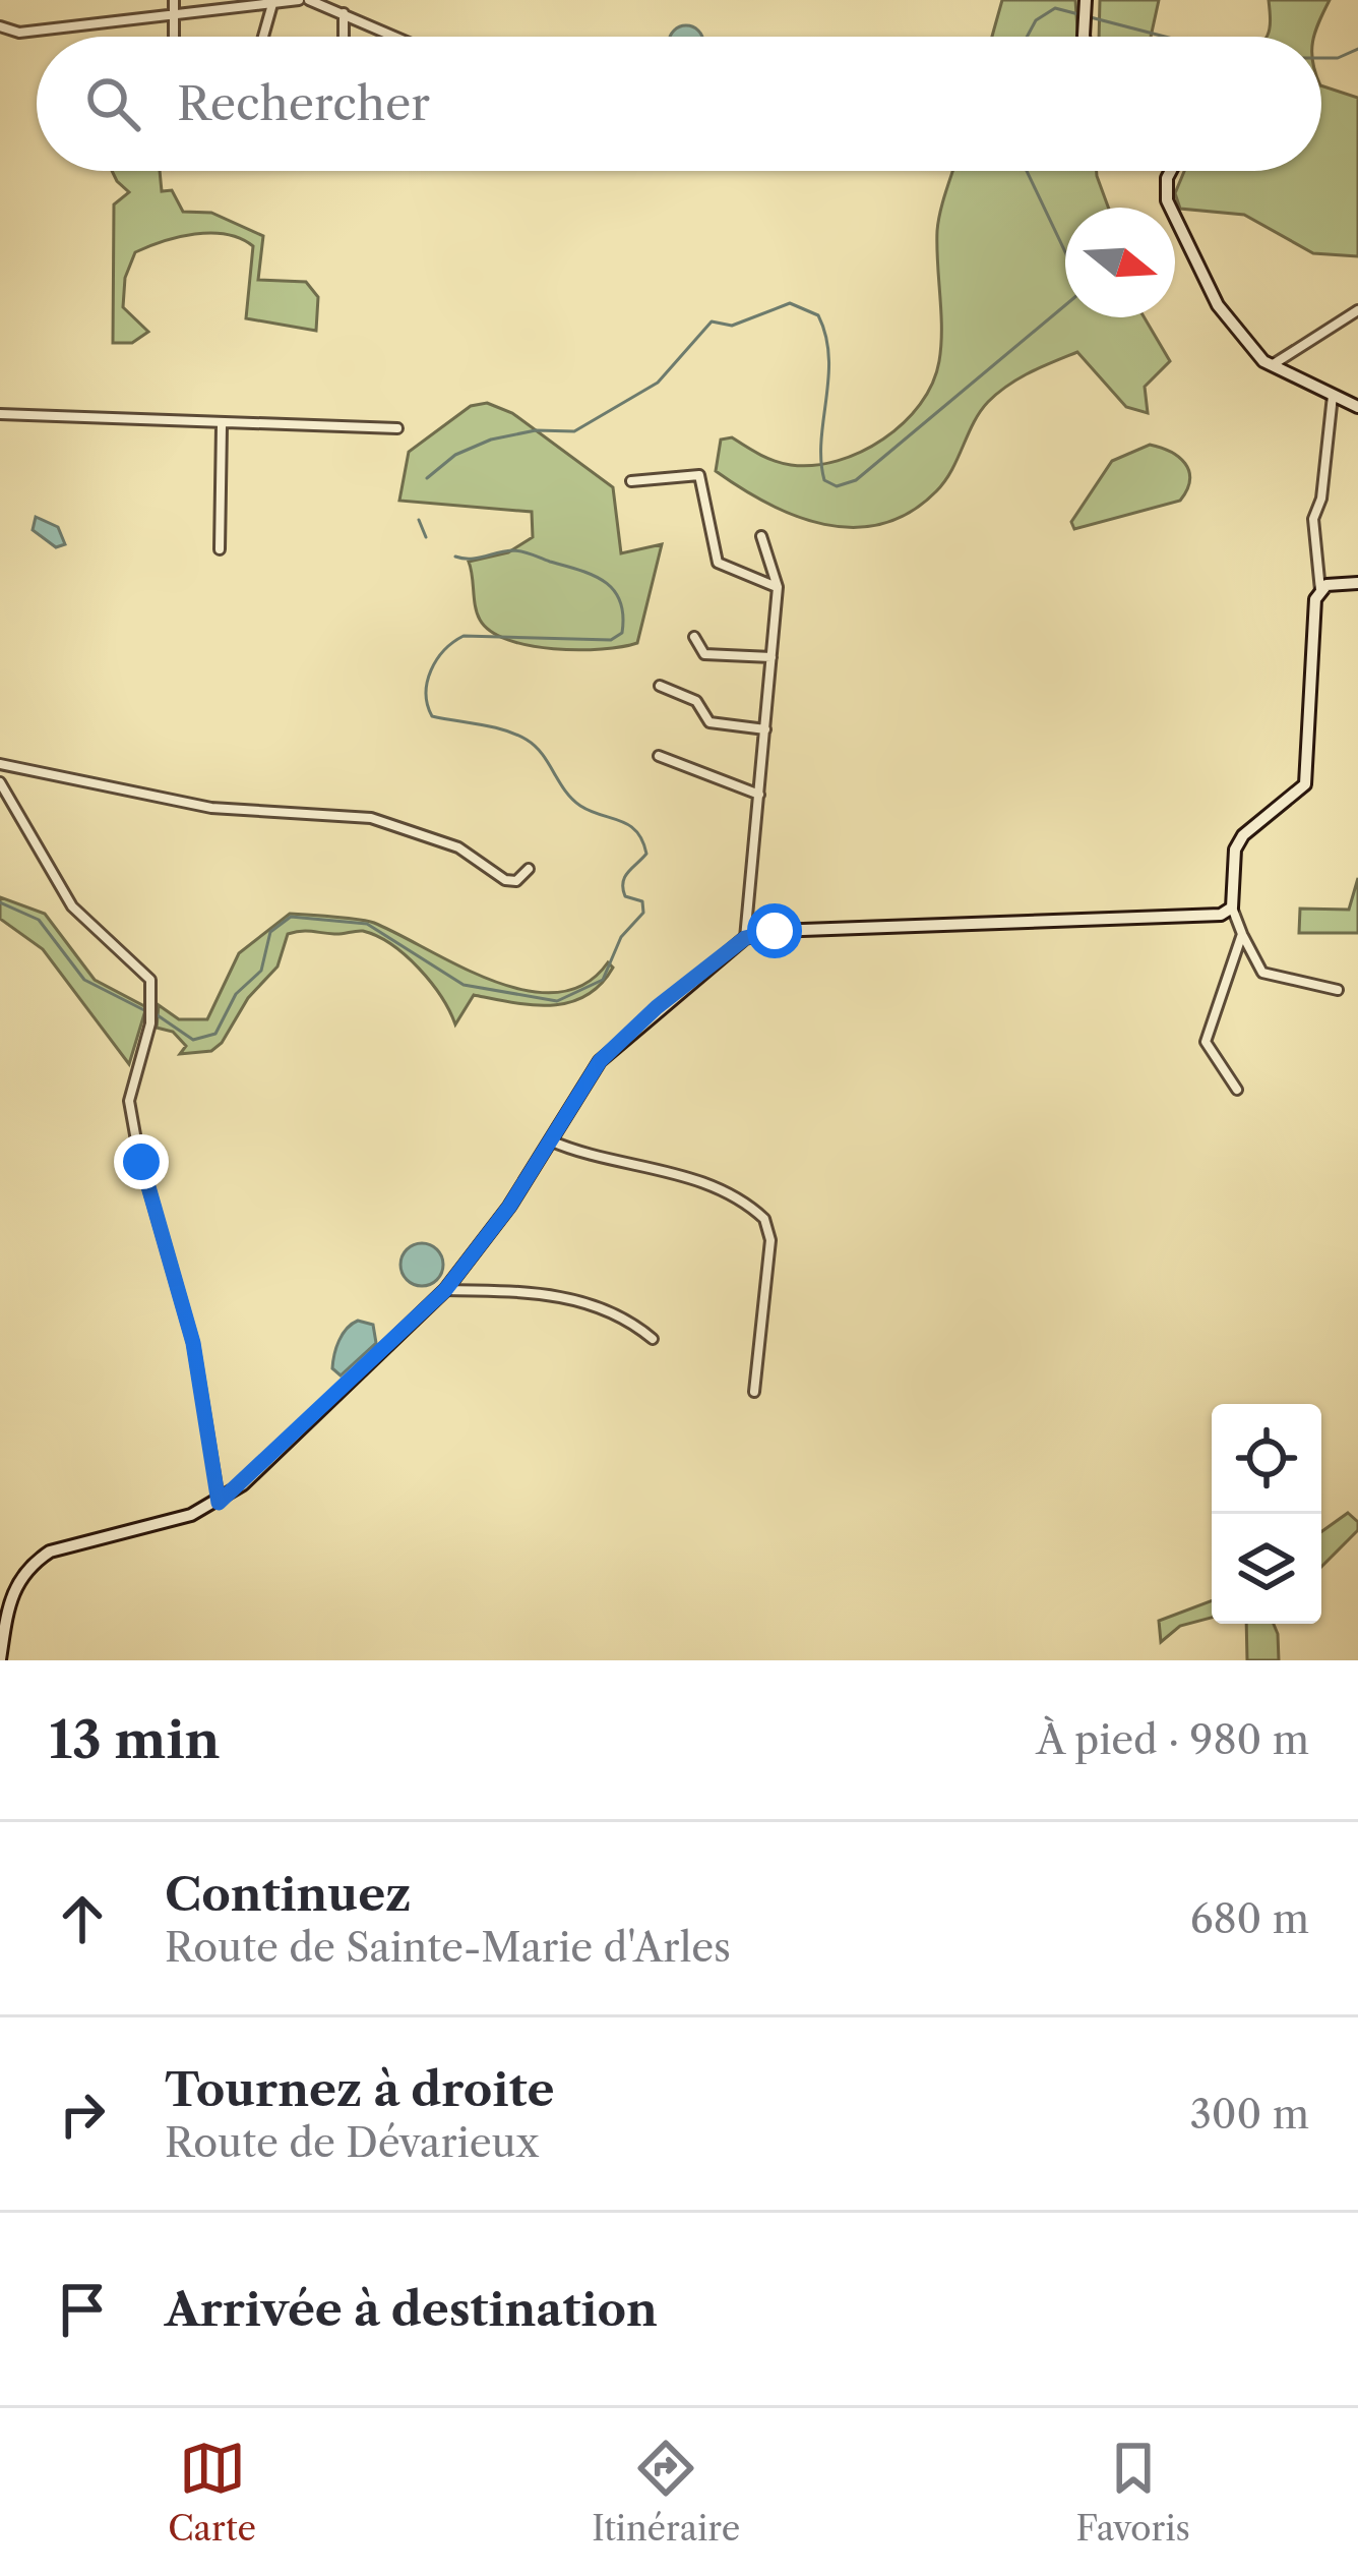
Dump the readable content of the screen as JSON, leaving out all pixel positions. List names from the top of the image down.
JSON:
{
  "north": "right",
  "page": {
    "search": "Rechercher",
    "heading": ["13 min", "À pied · 980 m"],
    "list": [
      ["Continuez", "Route de Sainte-Marie d'Arles", "680 m"],
      ["Tournez à droite", "Route de Dévarieux", "300 m"],
      "Arrivée à destination"
    ],
    "nav": ["Carte", "Itinéraire", "Favoris"]
  }
}
